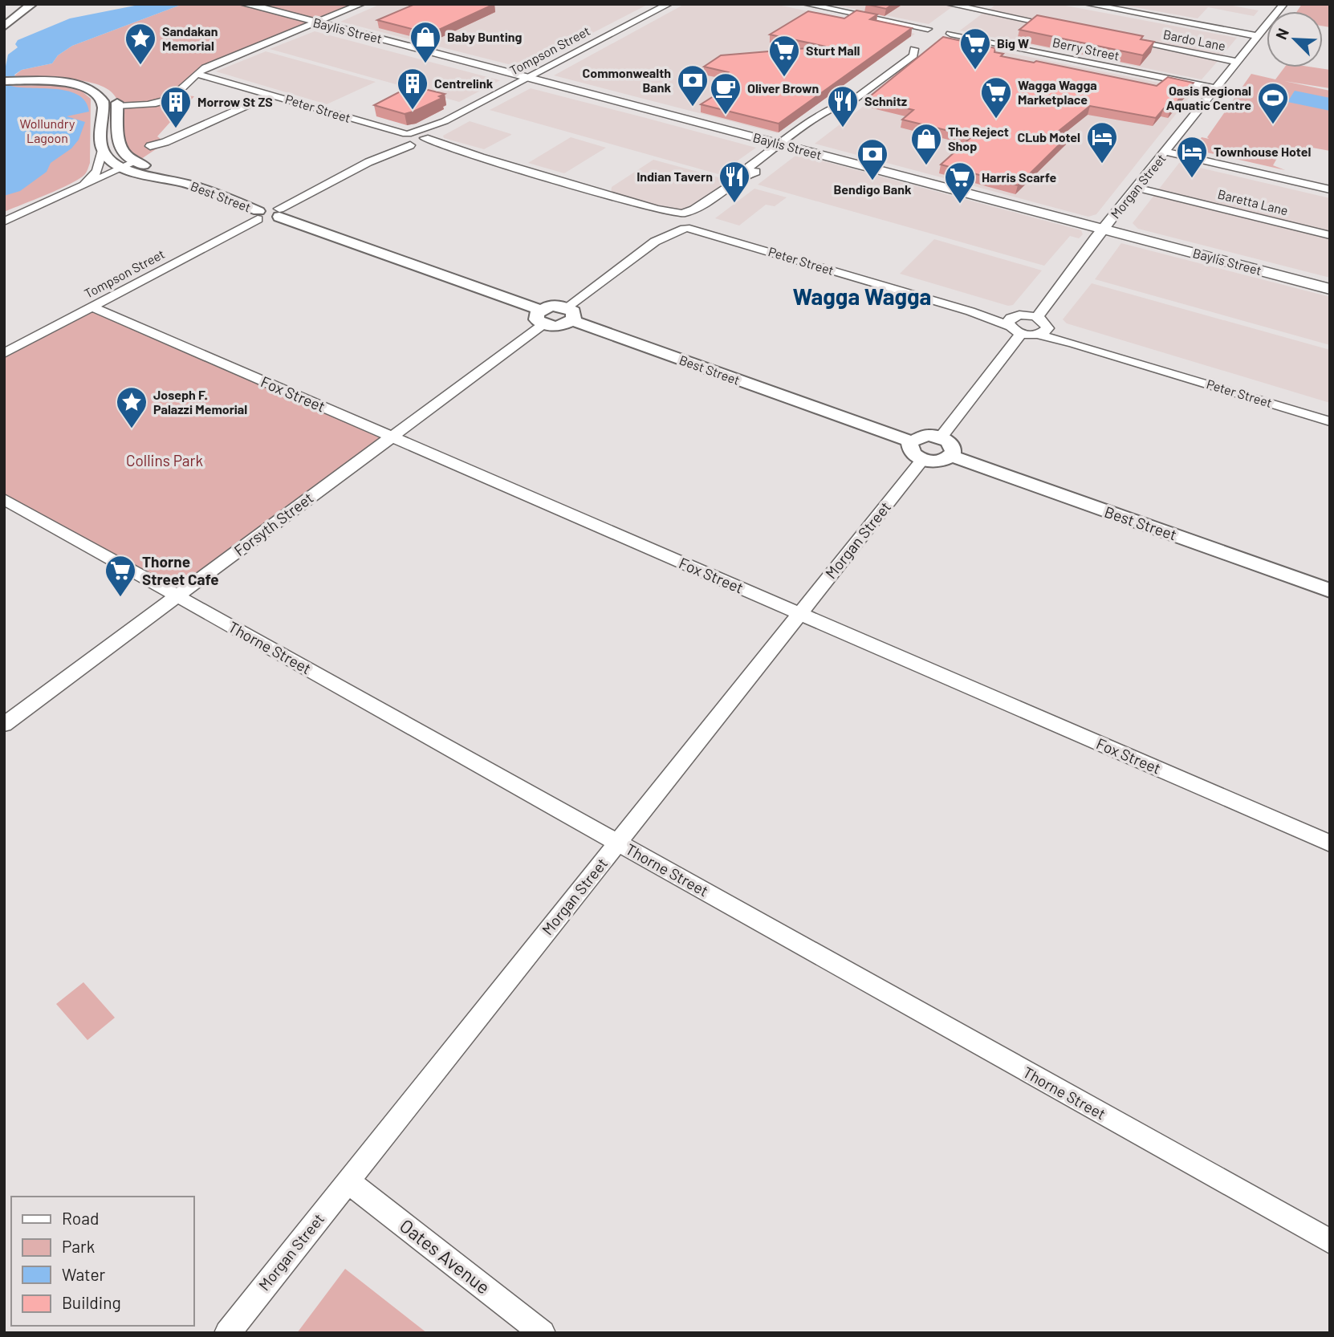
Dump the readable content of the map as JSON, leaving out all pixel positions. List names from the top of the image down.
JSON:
{
  "streets": {
    "main road": ["Baylis Street"],
    "street": [
      "Bardo Lane",
      "Berry Street",
      "Tompson Street",
      "Peter Street",
      "Morgan Street",
      "Best Street",
      "Baretta Lane",
      "Fox Street",
      "Forsyth Street",
      "Thorne Street",
      "Oates Avenue"
    ]
  },
  "crossings": [
    ["Baylis Street", "Tompson Street"],
    ["Baylis Street", "Morgan Street"],
    ["Bardo Lane", "Morgan Street"],
    ["Berry Street", "Morgan Street"],
    ["Tompson Street", "Peter Street"],
    ["Tompson Street", "Best Street"],
    ["Tompson Street", "Fox Street"],
    ["Peter Street", "Morgan Street"],
    ["Morgan Street", "Baretta Lane"],
    ["Morgan Street", "Fox Street"],
    ["Morgan Street", "Thorne Street"],
    ["Morgan Street", "Oates Avenue"],
    ["Fox Street", "Forsyth Street"],
    ["Forsyth Street", "Thorne Street"]
  ],
  "districts": ["Wagga Wagga"],
  "parks": ["Wollundry Lagoon", "Collins Park"],
  "places": {
    "shop": ["Baby Bunting", "The Reject Shop"],
    "place": ["Sandakan Memorial", "Joseph F. Palazzi Memorial"],
    "supermarket": [
      "Big W",
      "Sturt Mall",
      "Wagga Wagga Marketplace",
      "Harris Scarfe",
      "Thorne Street Cafe"
    ],
    "bank": ["Commonwealth Bank", "Bendigo Bank"],
    "building": ["Centrelink", "Morrow St ZS"],
    "cafe": ["Oliver Brown"],
    "sports": ["Oasis Regional Aquatic Centre"],
    "restaurant": ["Schnitz", "Indian Tavern"],
    "hotel": ["CLub Motel", "Townhouse Hotel"]
  },
  "legend": [
    "Road",
    "Park",
    "Water",
    "Building"
  ],
  "north": "top left"
}
